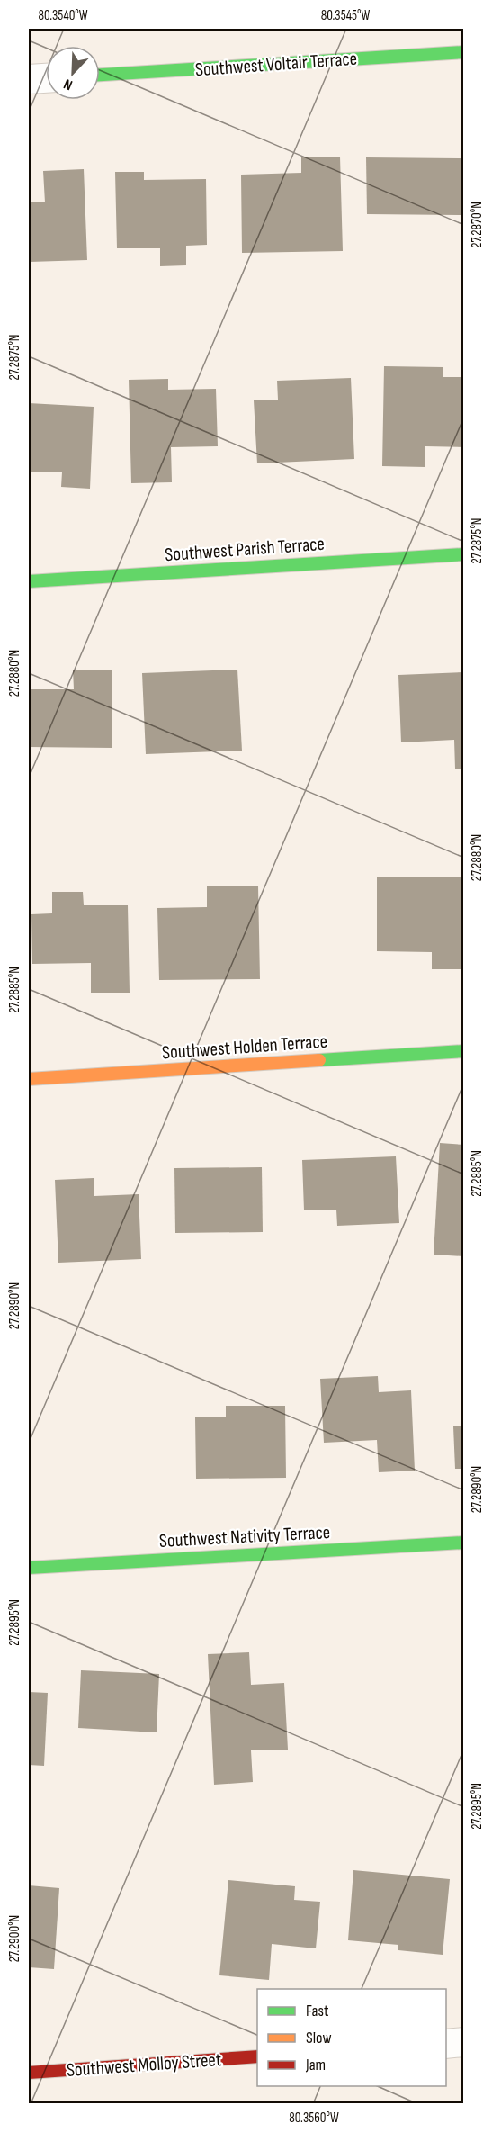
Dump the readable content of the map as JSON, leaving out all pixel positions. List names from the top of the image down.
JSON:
{
  "streets": {
    "street": [
      "Southwest Voltair Terrace",
      "Southwest Parish Terrace",
      "Southwest Holden Terrace",
      "Southwest Nativity Terrace",
      "Southwest Molloy Street"
    ]
  },
  "legend": ["Fast", "Slow", "Jam"],
  "north": "bottom left",
  "coordinates": [
    "80.3540°W",
    "80.3545°W",
    "27.2870°N",
    "27.2875°N",
    "27.2880°N",
    "27.2885°N",
    "27.2890°N",
    "27.2895°N",
    "27.2900°N",
    "80.3560°W"
  ]
}
